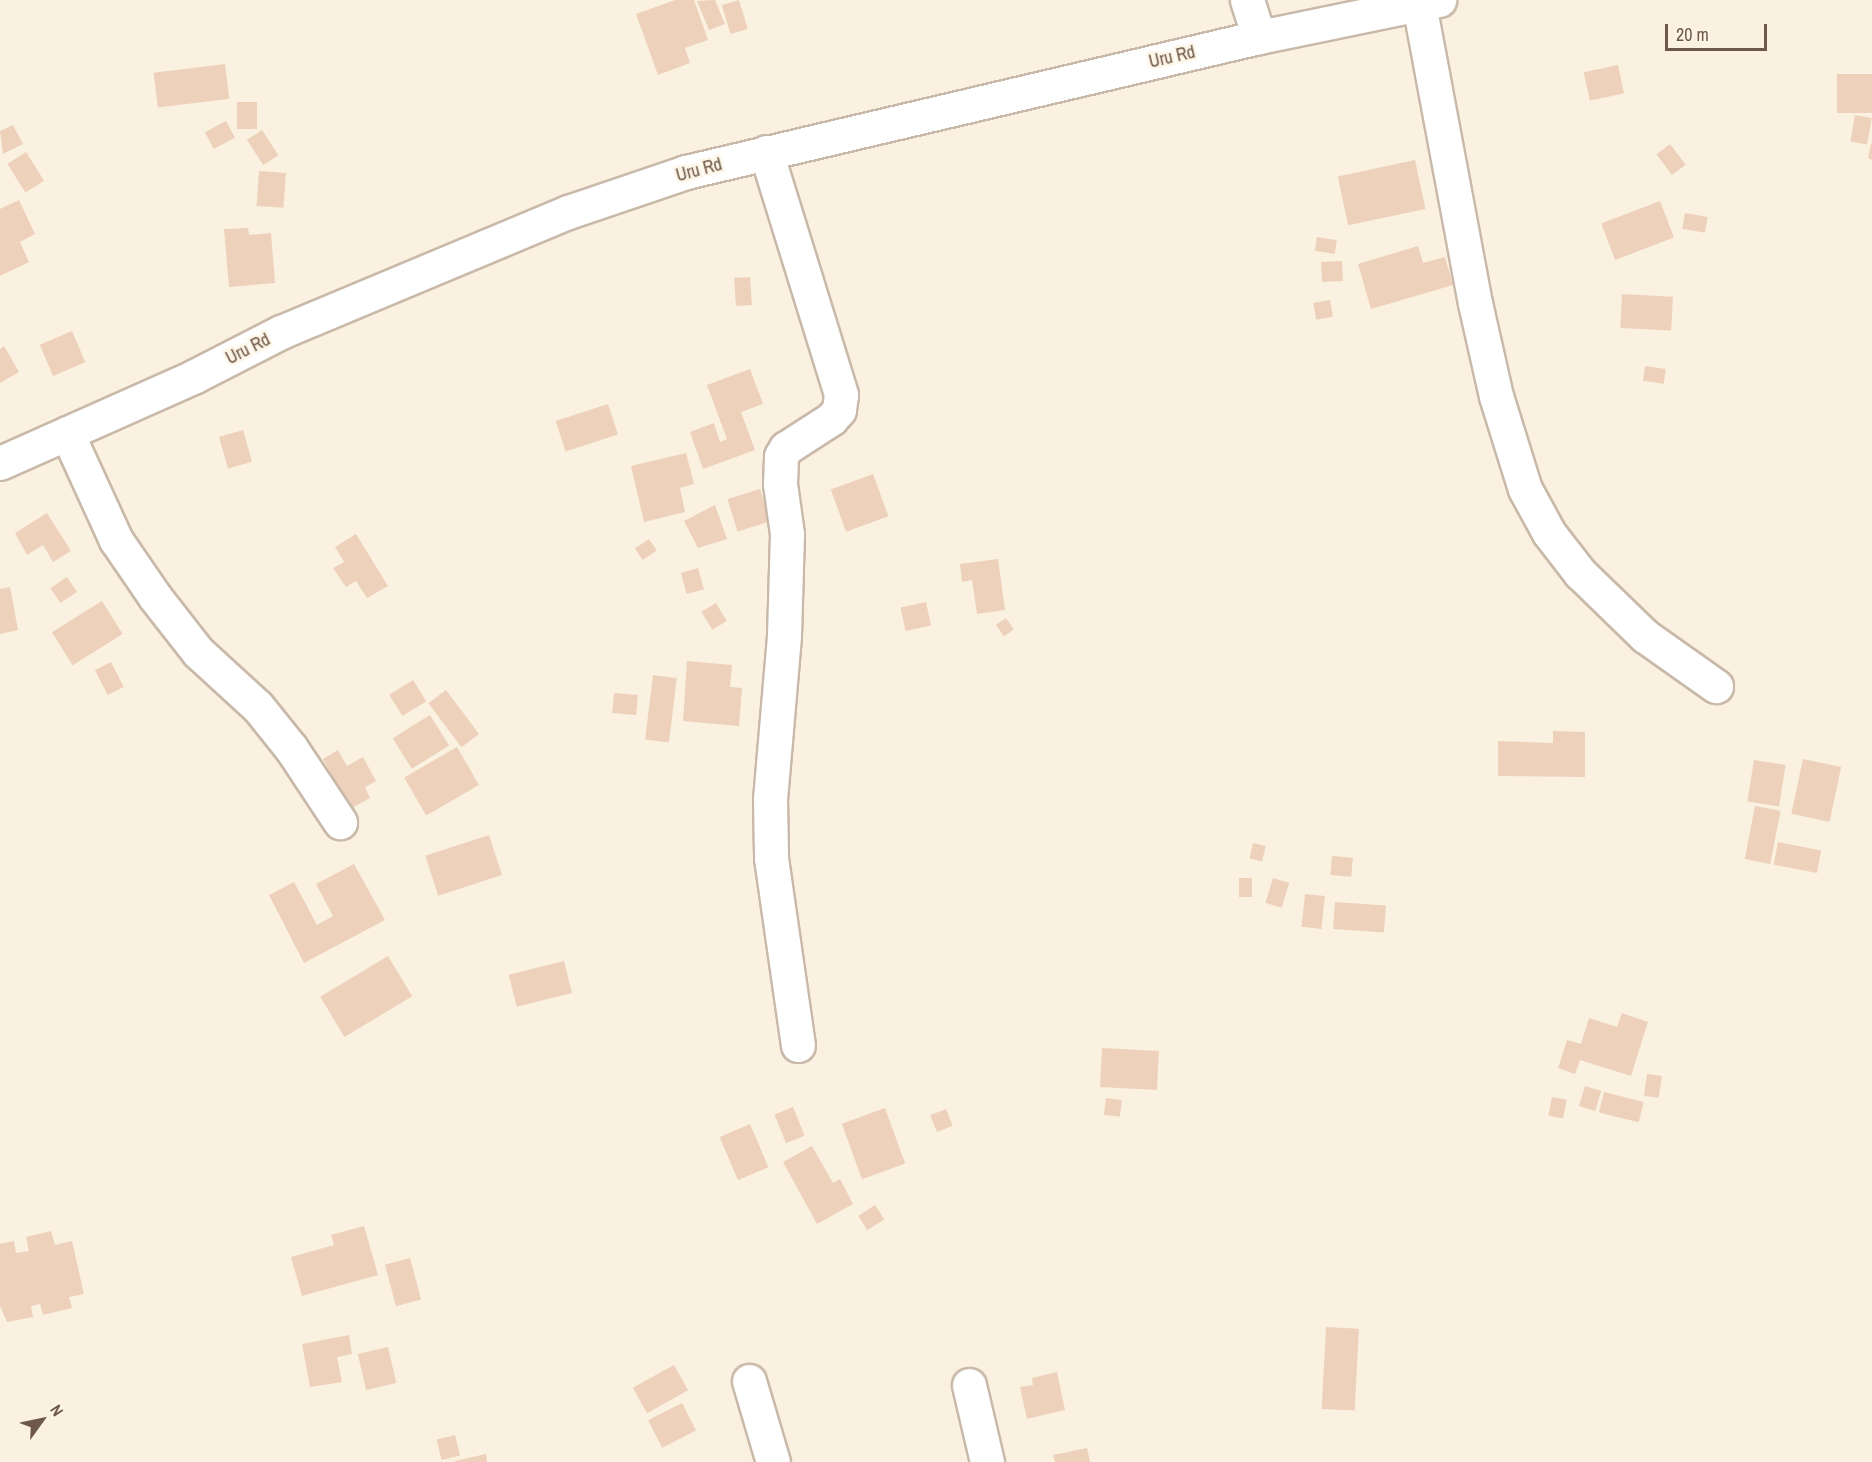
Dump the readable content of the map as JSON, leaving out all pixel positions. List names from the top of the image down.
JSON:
{
  "streets": {
    "street": ["Uru Rd"]
  },
  "scale_bar": "20 m",
  "north": "top right"
}
